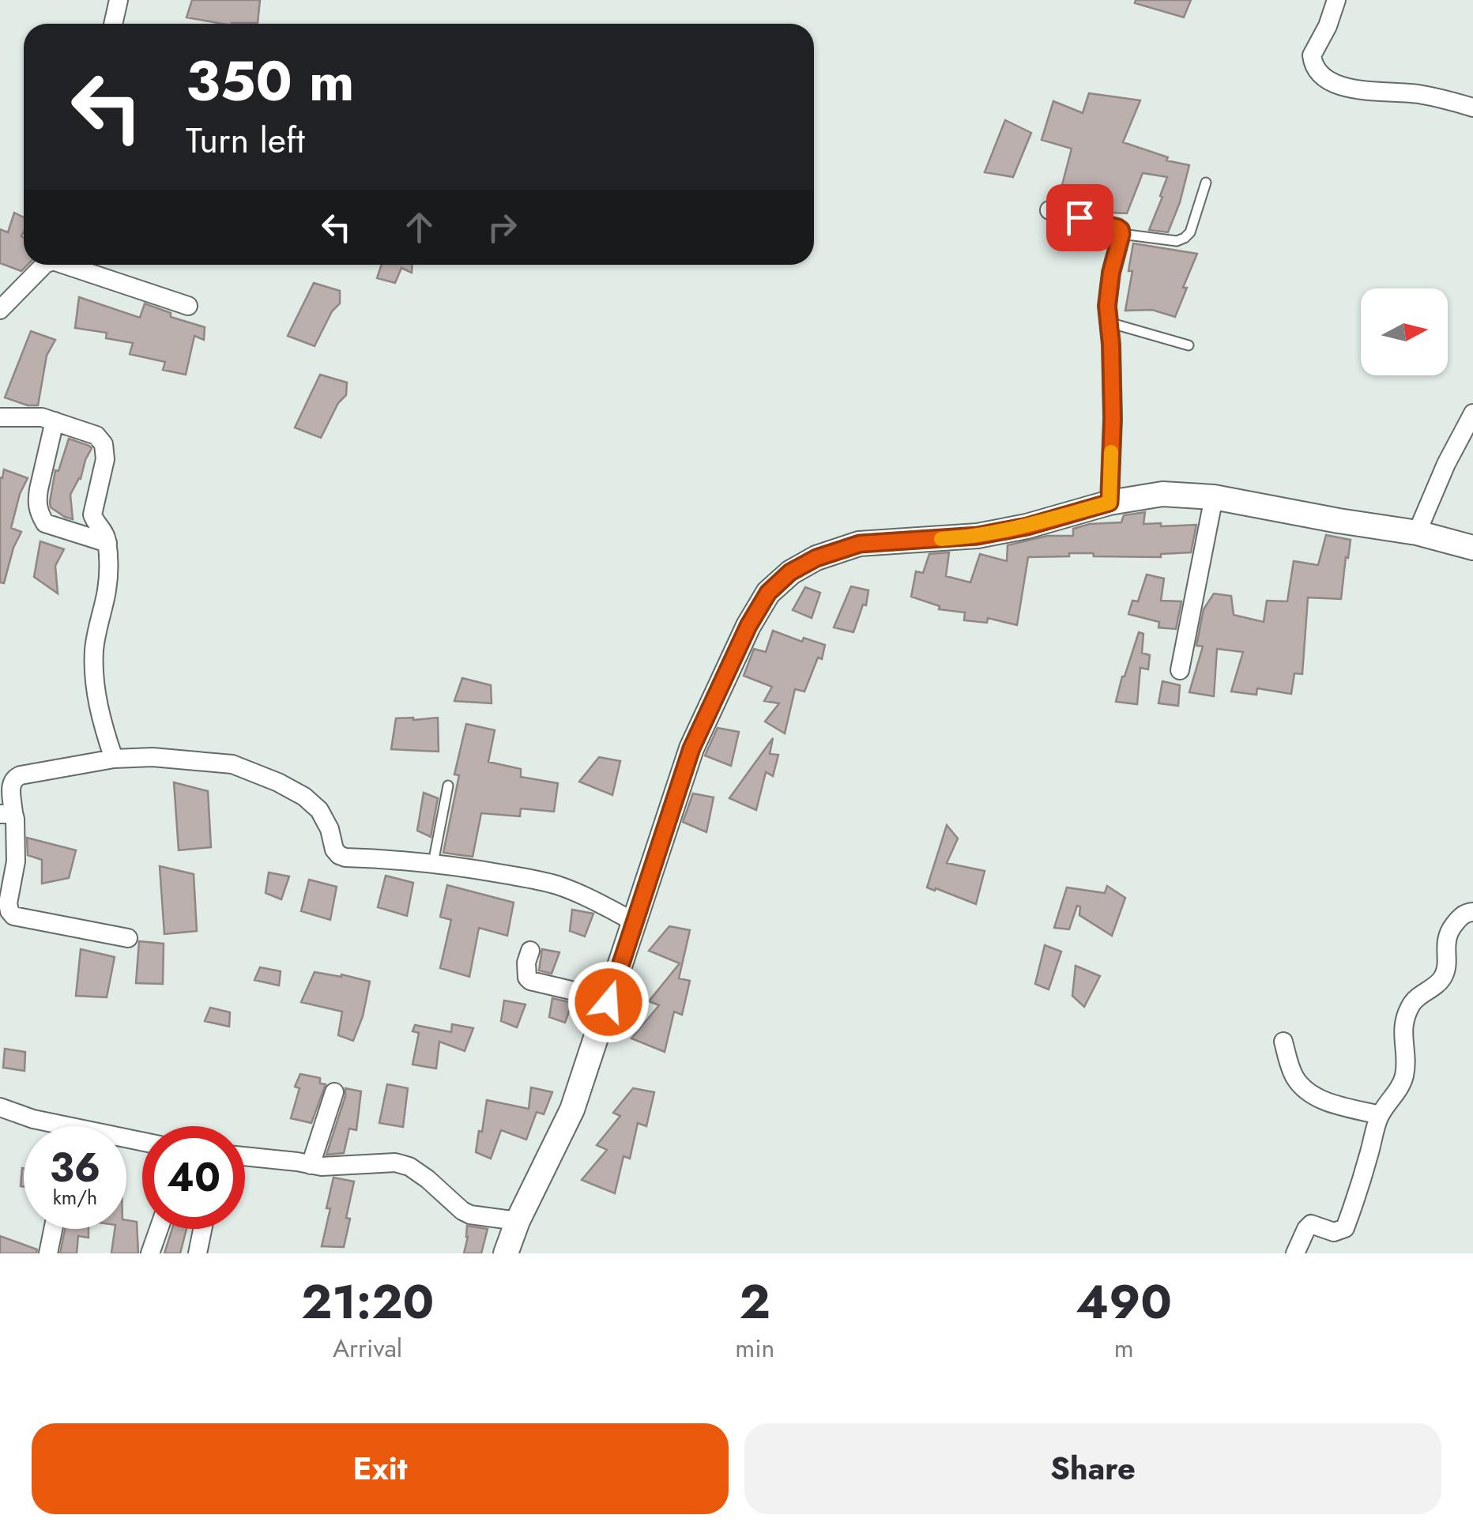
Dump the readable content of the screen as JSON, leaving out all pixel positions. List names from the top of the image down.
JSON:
{
  "north": "right",
  "page": {
    "turn": ["350 m", "Turn left"],
    "speed": "36 km/h",
    "limit": "40",
    "eta": [
      "21:20",
      "Arrival",
      "2",
      "min",
      "490",
      "m"
    ],
    "buttons": ["Exit", "Share"]
  }
}
